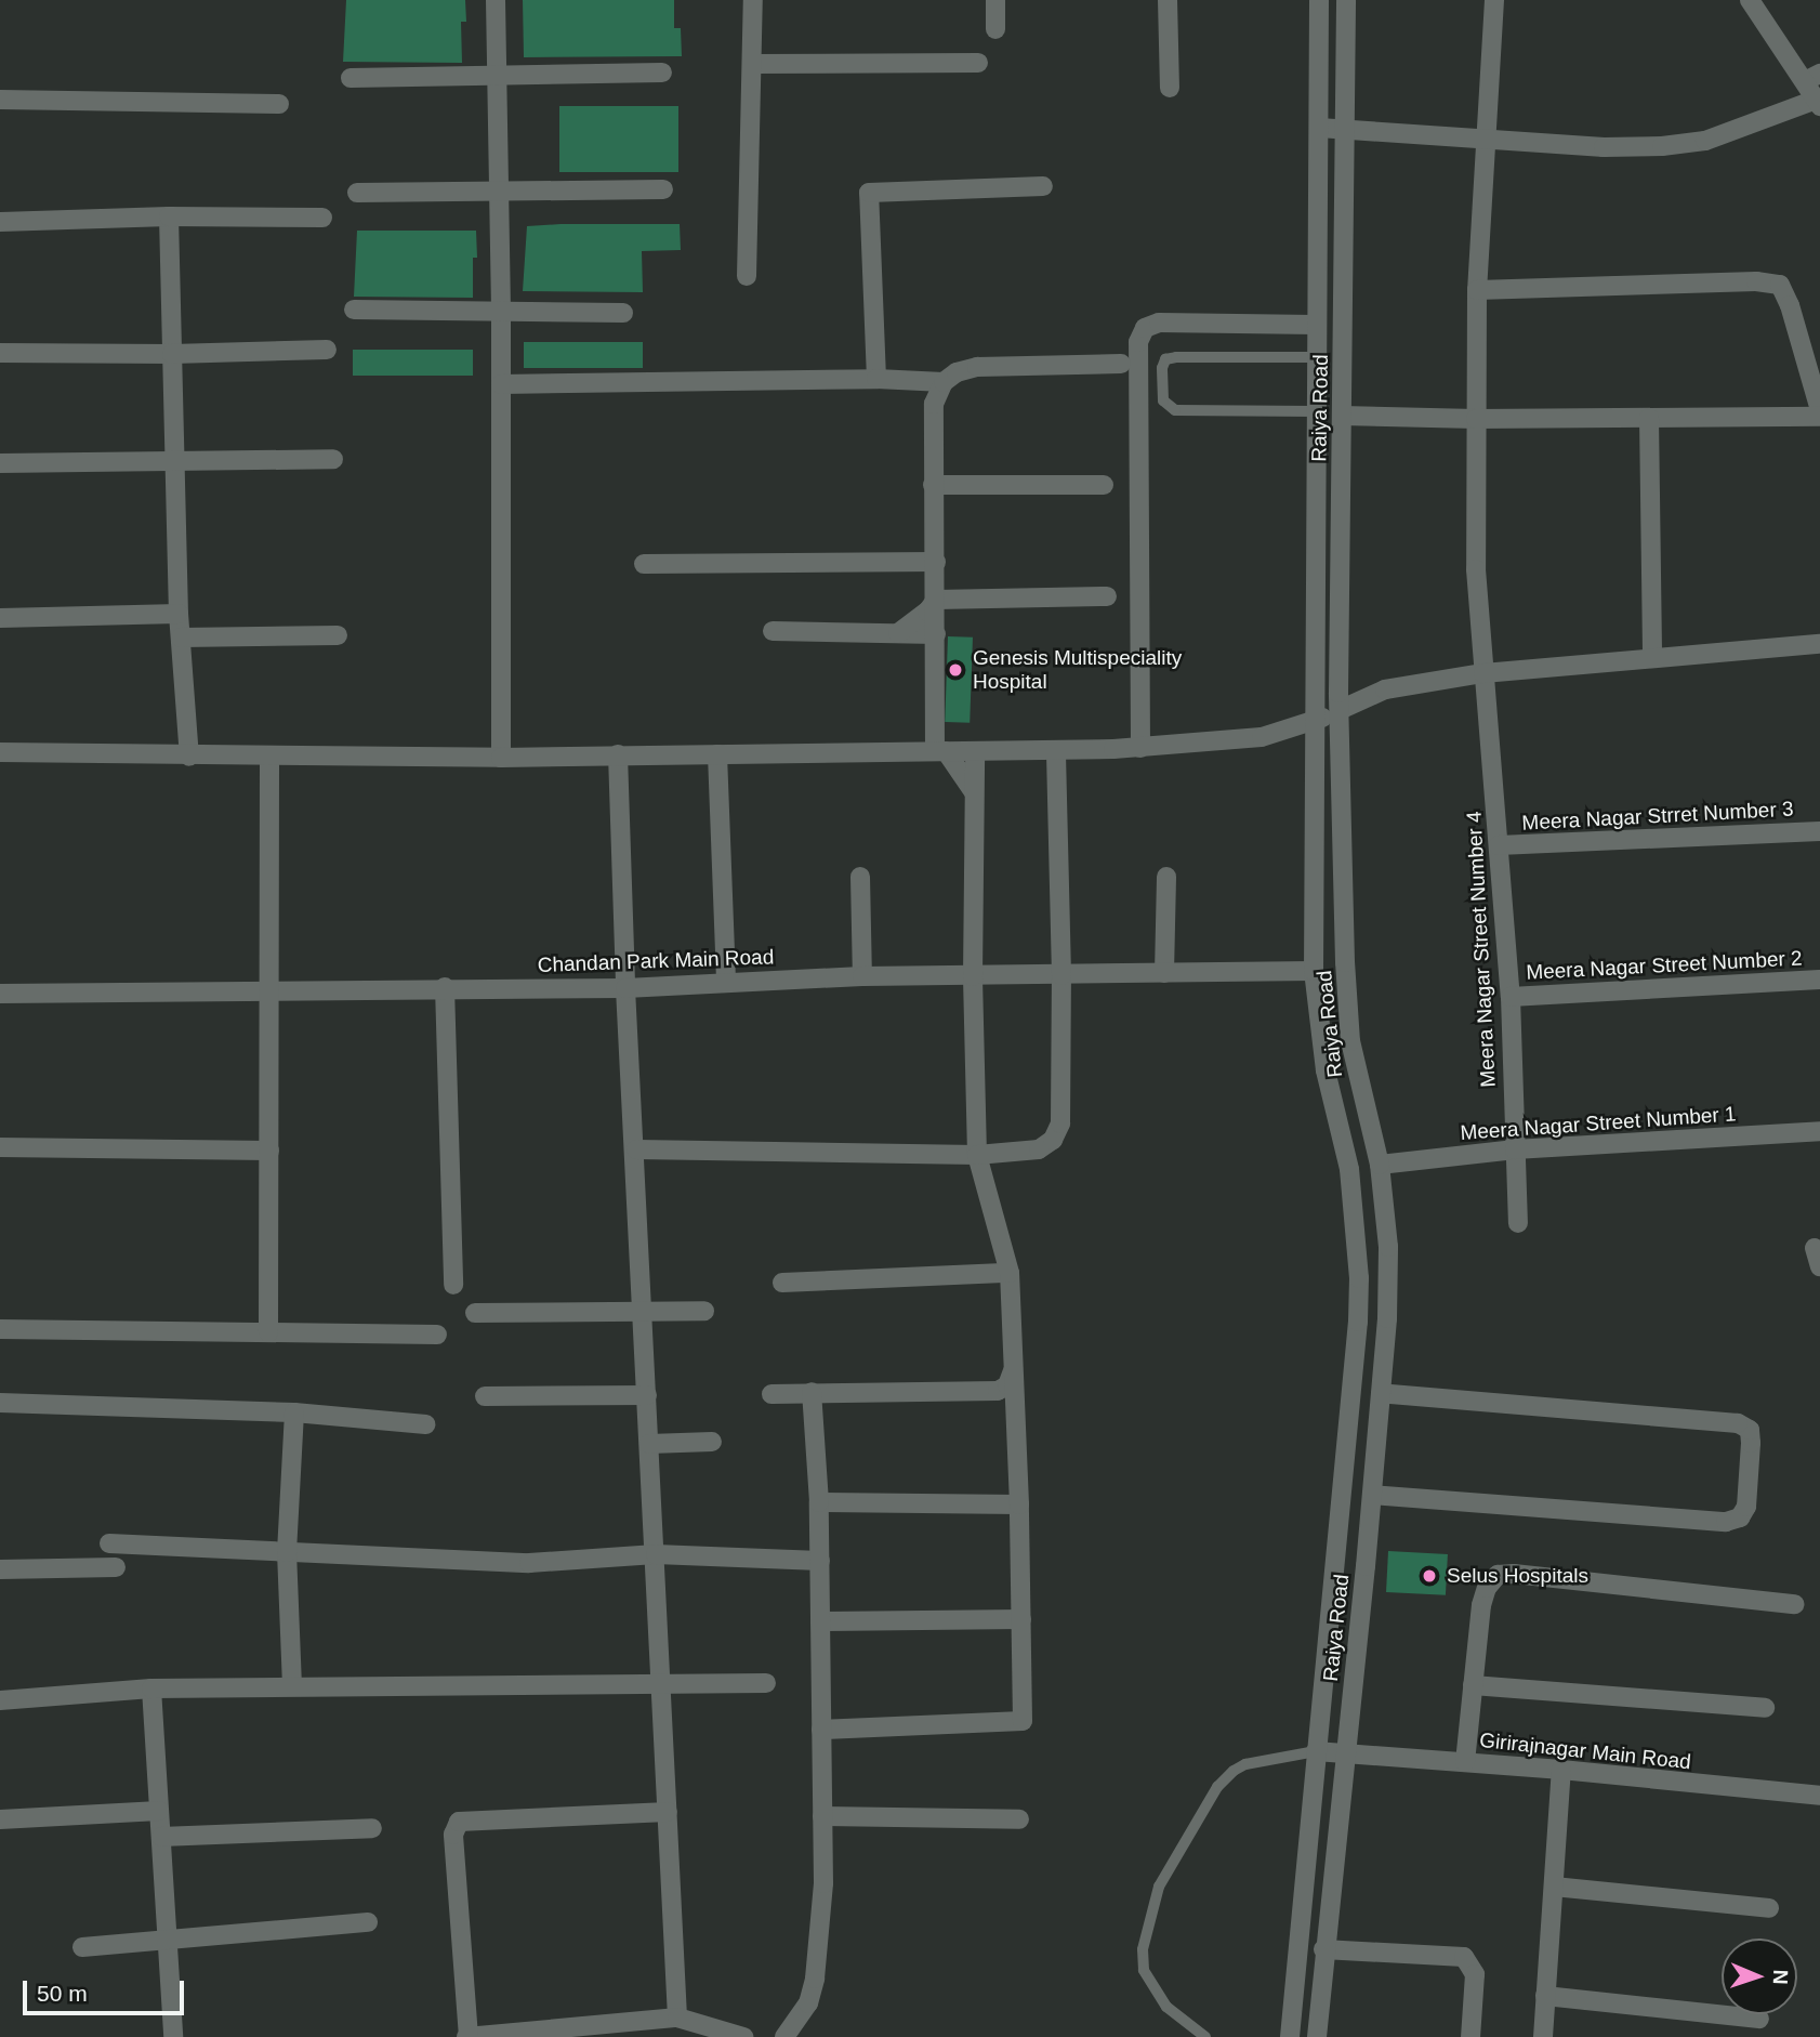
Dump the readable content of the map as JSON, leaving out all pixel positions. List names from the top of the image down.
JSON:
{
  "streets": {
    "street": [
      "Raiya Road",
      "Meera Nagar Strret Number 3",
      "Meera Nagar Street Number 4",
      "Chandan Park Main Road",
      "Meera Nagar Street Number 2",
      "Meera Nagar Street Number 1",
      "Girirajnagar Main Road"
    ]
  },
  "crossings": [
    ["Raiya Road", "Chandan Park Main Road"],
    ["Raiya Road", "Meera Nagar Street Number 1"],
    ["Raiya Road", "Girirajnagar Main Road"],
    ["Meera Nagar Strret Number 3", "Meera Nagar Street Number 4"],
    ["Meera Nagar Street Number 4", "Meera Nagar Street Number 2"],
    ["Meera Nagar Street Number 4", "Meera Nagar Street Number 1"]
  ],
  "places": ["Genesis Multispeciality Hospital", "Selus Hospitals"],
  "scale_bar": "50 m",
  "north": "right"
}
